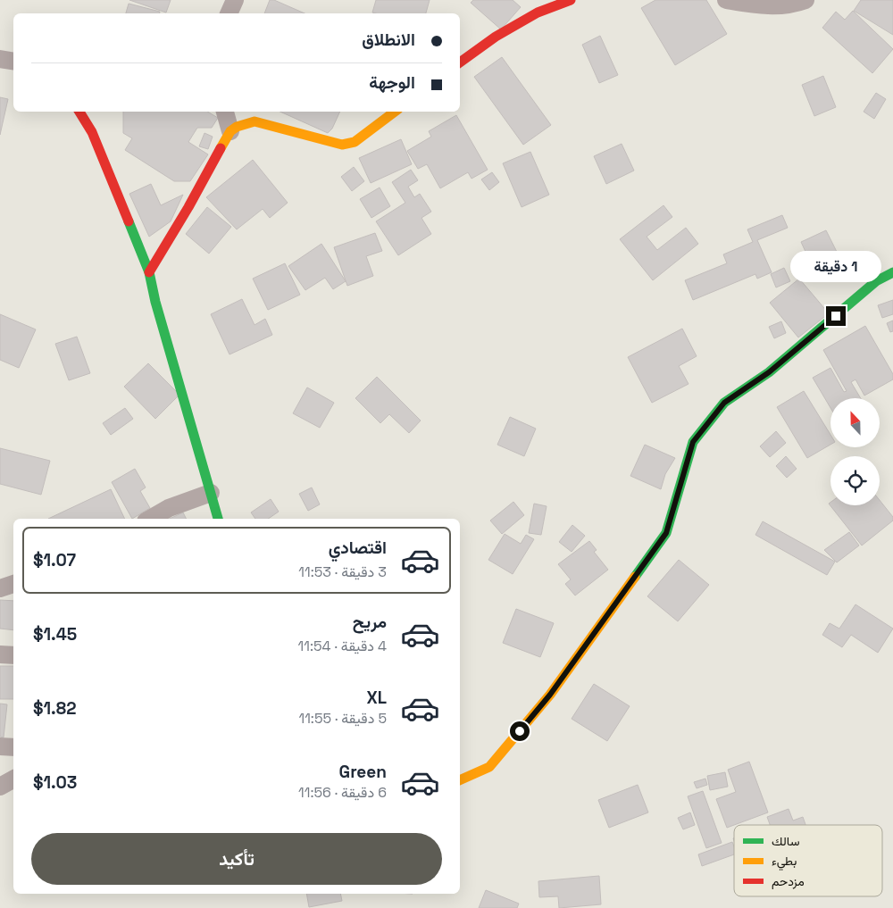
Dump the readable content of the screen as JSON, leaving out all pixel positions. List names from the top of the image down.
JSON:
{
  "legend": ["سالك", "بطيء", "مزدحم"],
  "north": "top",
  "page": {
    "banner": ["الانطلاق", "الوجهة"],
    "bubble": "1 دقيقة",
    "list": [
      {
        "name": "اقتصادي",
        "note": "3 دقيقة · 11:53",
        "value": "$1.07"
      },
      {
        "name": "مريح",
        "note": "4 دقيقة · 11:54",
        "value": "$1.45"
      },
      {
        "name": "XL",
        "note": "5 دقيقة · 11:55",
        "value": "$1.82"
      },
      {
        "name": "Green",
        "note": "6 دقيقة · 11:56",
        "value": "$1.03"
      }
    ],
    "buttons": "تأكيد"
  }
}
